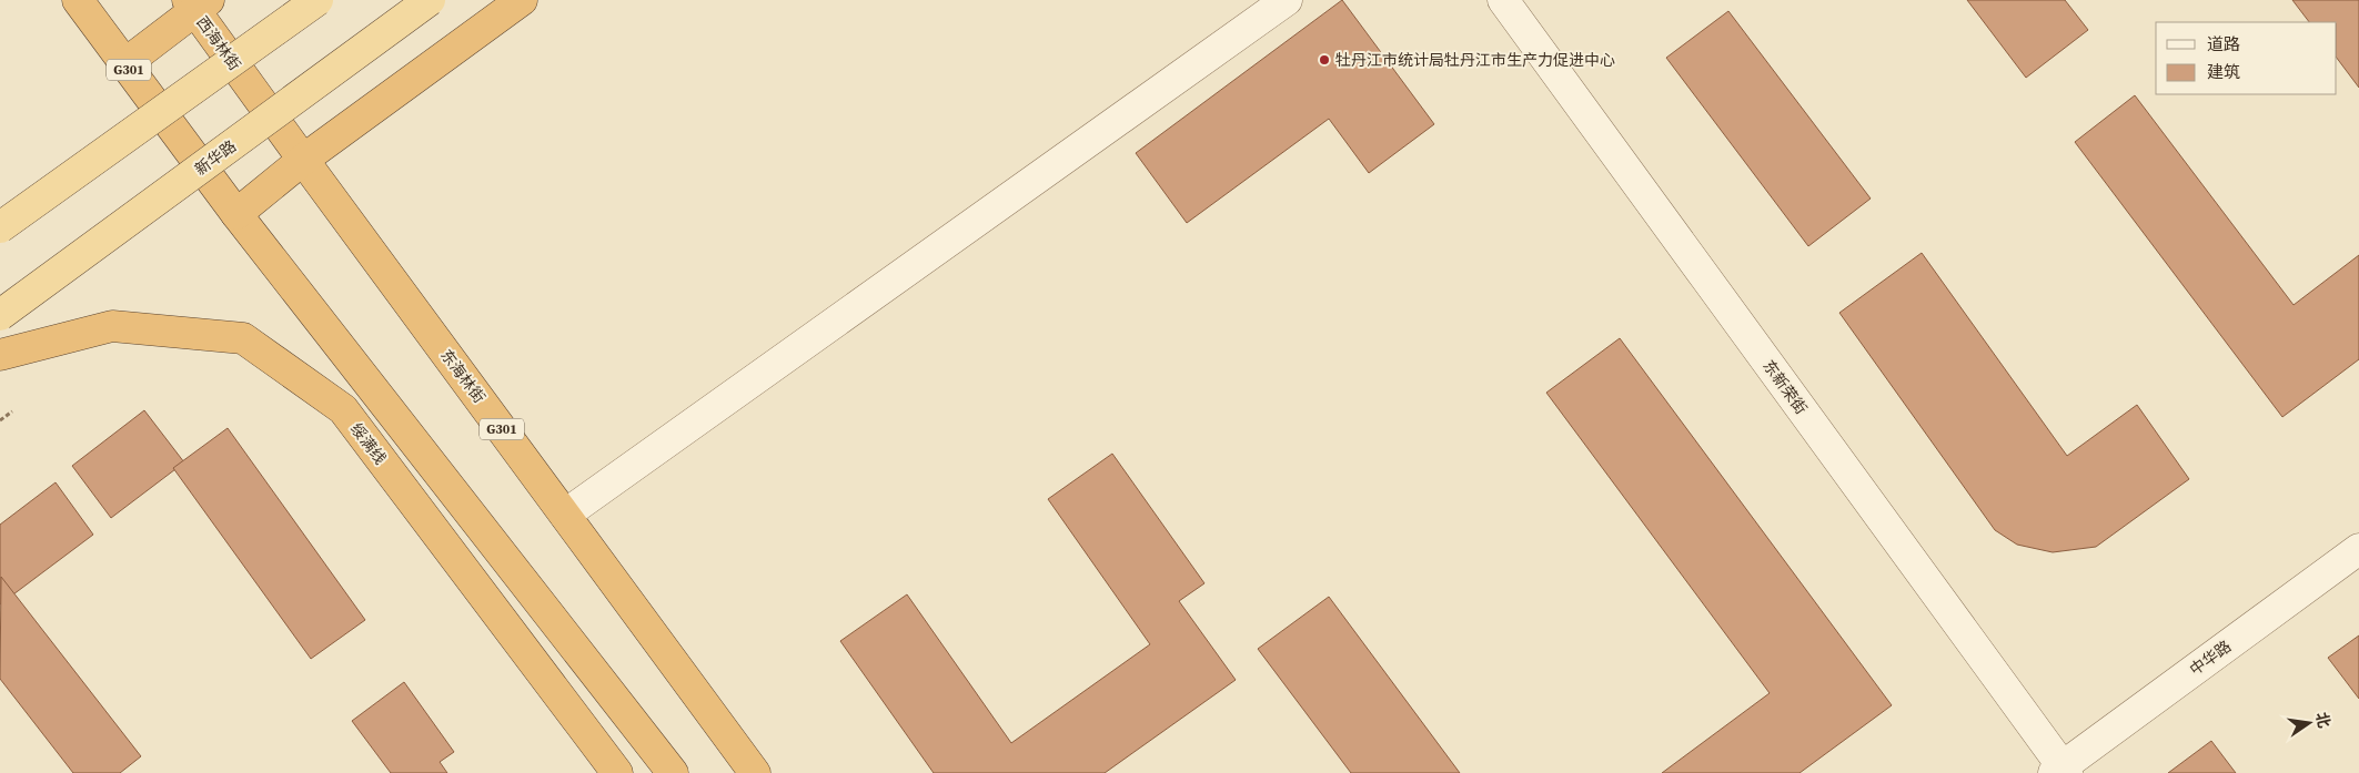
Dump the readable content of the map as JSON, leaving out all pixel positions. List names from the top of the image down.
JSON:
{
  "streets": {
    "highway": [
      "西海林街",
      "G301",
      "东海林街",
      "绥满线"
    ],
    "main road": ["新华路"],
    "street": ["东新荣街", "中华路"]
  },
  "crossings": [
    ["西海林街", "东海林街"],
    ["东新荣街", "中华路"]
  ],
  "places": ["牡丹江市统计局牡丹江市生产力促进中心"],
  "legend": ["道路", "建筑"],
  "north": "right"
}
